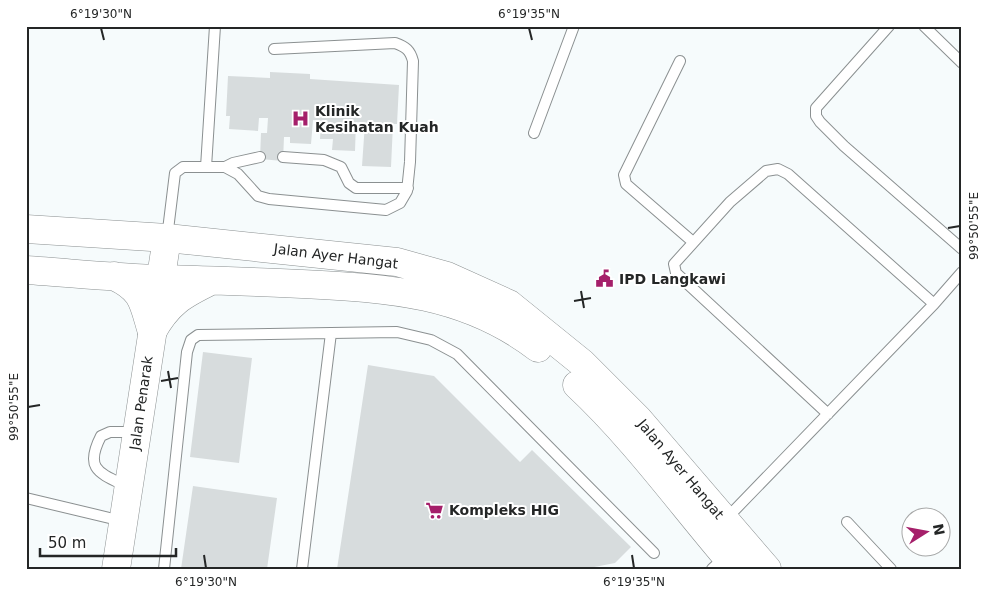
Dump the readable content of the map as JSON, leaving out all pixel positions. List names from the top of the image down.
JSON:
{
  "streets": {
    "main road": ["Jalan Ayer Hangat", "Jalan Penarak"]
  },
  "crossings": [
    ["Jalan Ayer Hangat", "Jalan Penarak"]
  ],
  "places": {
    "hospital": ["Klinik Kesihatan Kuah"],
    "public building": ["IPD Langkawi"],
    "supermarket": ["Kompleks HIG"]
  },
  "scale_bar": "50 m",
  "north": "right",
  "coordinates": ["6°19'30\"N", "6°19'35\"N", "99°50'55\"E"]
}
